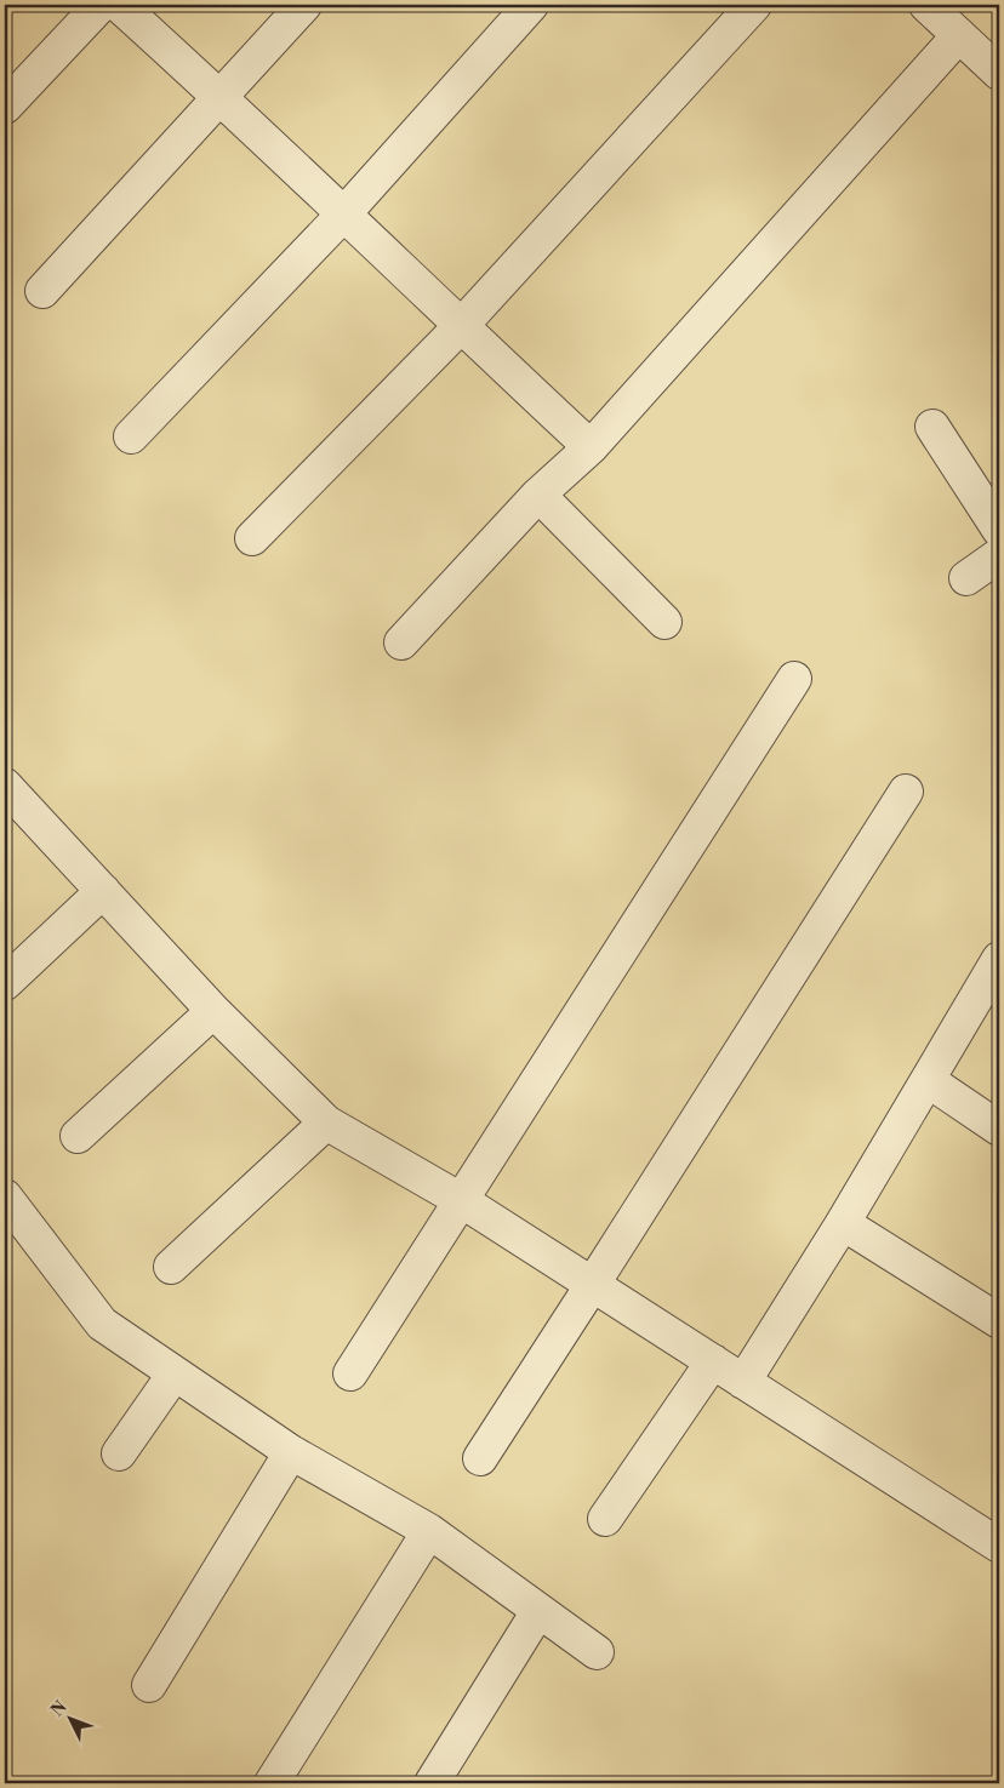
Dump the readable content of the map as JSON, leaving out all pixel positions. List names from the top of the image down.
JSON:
{
  "north": "top left"
}
